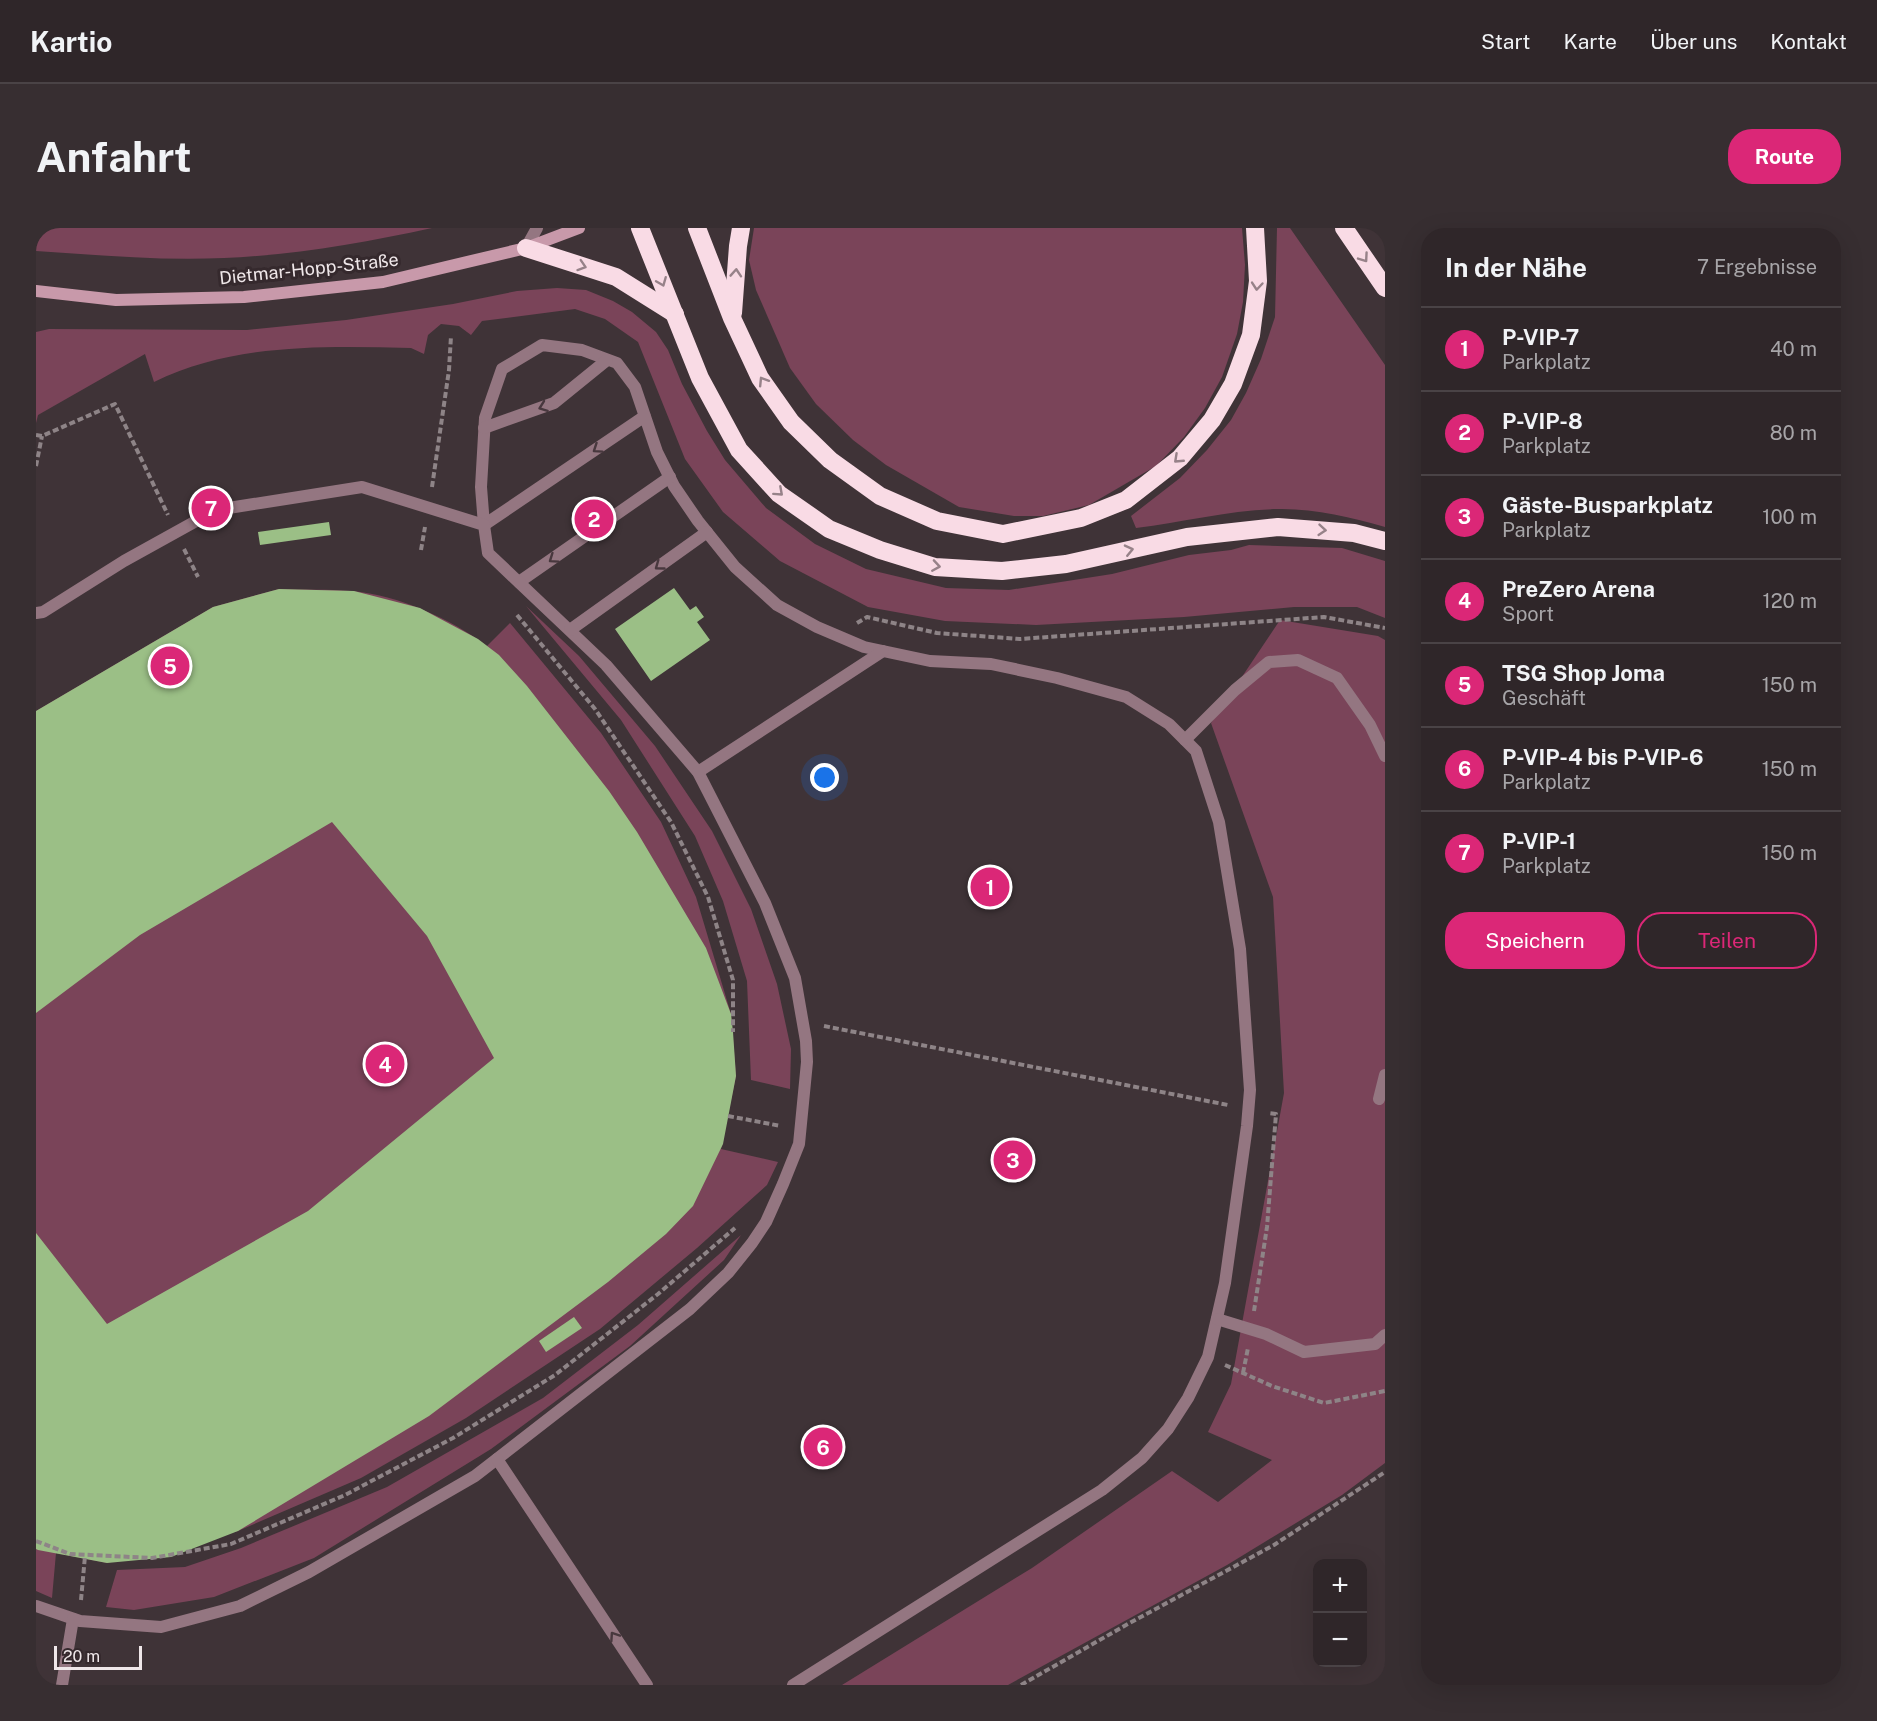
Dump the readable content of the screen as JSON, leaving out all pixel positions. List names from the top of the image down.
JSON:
{
  "streets": {
    "street": ["Dietmar-Hopp-Straße"]
  },
  "scale_bar": "20 m",
  "page": {
    "header": "Kartio",
    "nav": [
      "Start",
      "Karte",
      "Über uns",
      "Kontakt"
    ],
    "buttons": [
      "Route",
      ["Speichern", "Teilen"]
    ],
    "title": "Anfahrt",
    "heading": ["In der Nähe", "7 Ergebnisse"],
    "list": [
      {
        "mark": "1",
        "name": "P-VIP-7",
        "note": "Parkplatz",
        "value": "40 m"
      },
      {
        "mark": "2",
        "name": "P-VIP-8",
        "note": "Parkplatz",
        "value": "80 m"
      },
      {
        "mark": "3",
        "name": "Gäste-Busparkplatz",
        "note": "Parkplatz",
        "value": "100 m"
      },
      {
        "mark": "4",
        "name": "PreZero Arena",
        "note": "Sport",
        "value": "120 m"
      },
      {
        "mark": "5",
        "name": "TSG Shop Joma",
        "note": "Geschäft",
        "value": "150 m"
      },
      {
        "mark": "6",
        "name": "P-VIP-4 bis P-VIP-6",
        "note": "Parkplatz",
        "value": "150 m"
      },
      {
        "mark": "7",
        "name": "P-VIP-1",
        "note": "Parkplatz",
        "value": "150 m"
      }
    ],
    "pins": [
      "7",
      "2",
      "5",
      "1",
      "4",
      "3",
      "6"
    ],
    "map_buttons": ["+", "−"],
    "scale": "20 m"
  }
}
